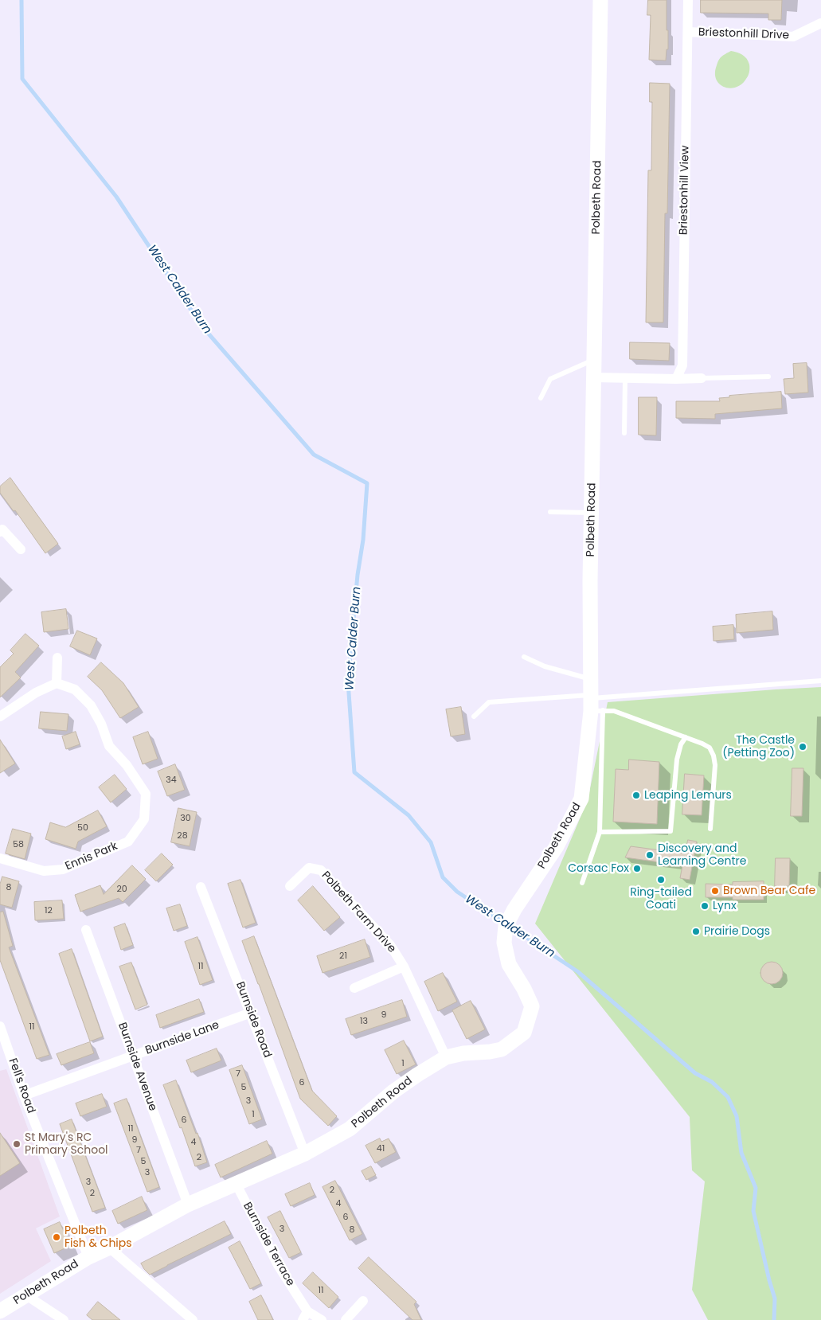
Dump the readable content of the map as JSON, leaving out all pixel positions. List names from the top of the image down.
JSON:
{
  "streets": {
    "street": [
      "Briestonhill Drive",
      "Briestonhill View",
      "Polbeth Road",
      "Ennis Park",
      "Polbeth Farm Drive",
      "Burnside Road",
      "Burnside Lane",
      "Burnside Avenue",
      "Fell's Road",
      "Burnside Terrace"
    ]
  },
  "crossings": [
    ["Briestonhill Drive", "Briestonhill View"],
    ["Polbeth Road", "Polbeth Farm Drive"],
    ["Polbeth Road", "Burnside Road"],
    ["Polbeth Road", "Burnside Avenue"],
    ["Polbeth Road", "Fell's Road"],
    ["Polbeth Road", "Burnside Terrace"],
    ["Burnside Road", "Burnside Lane"],
    ["Burnside Lane", "Burnside Avenue"],
    ["Burnside Lane", "Fell's Road"]
  ],
  "water": ["West Calder Burn"],
  "places": [
    "The Castle (Petting Zoo)",
    "Leaping Lemurs",
    "Discovery and Learning Centre",
    "Corsac Fox",
    "Ring-tailed Coati",
    "Brown Bear Cafe",
    "Lynx",
    "Prairie Dogs",
    "St Mary's RC Primary School",
    "Polbeth Fish & Chips"
  ],
  "house_numbers": [
    "34",
    "30",
    "50",
    "28",
    "58",
    "8",
    "20",
    "12",
    "21",
    "11",
    "9",
    "13",
    "11",
    "1",
    "7",
    "6",
    "5",
    "3",
    "1",
    "6",
    "11",
    "9",
    "4",
    "41",
    "7",
    "2",
    "5",
    "3",
    "3",
    "2",
    "2",
    "4",
    "6",
    "3",
    "8",
    "11"
  ]
}
